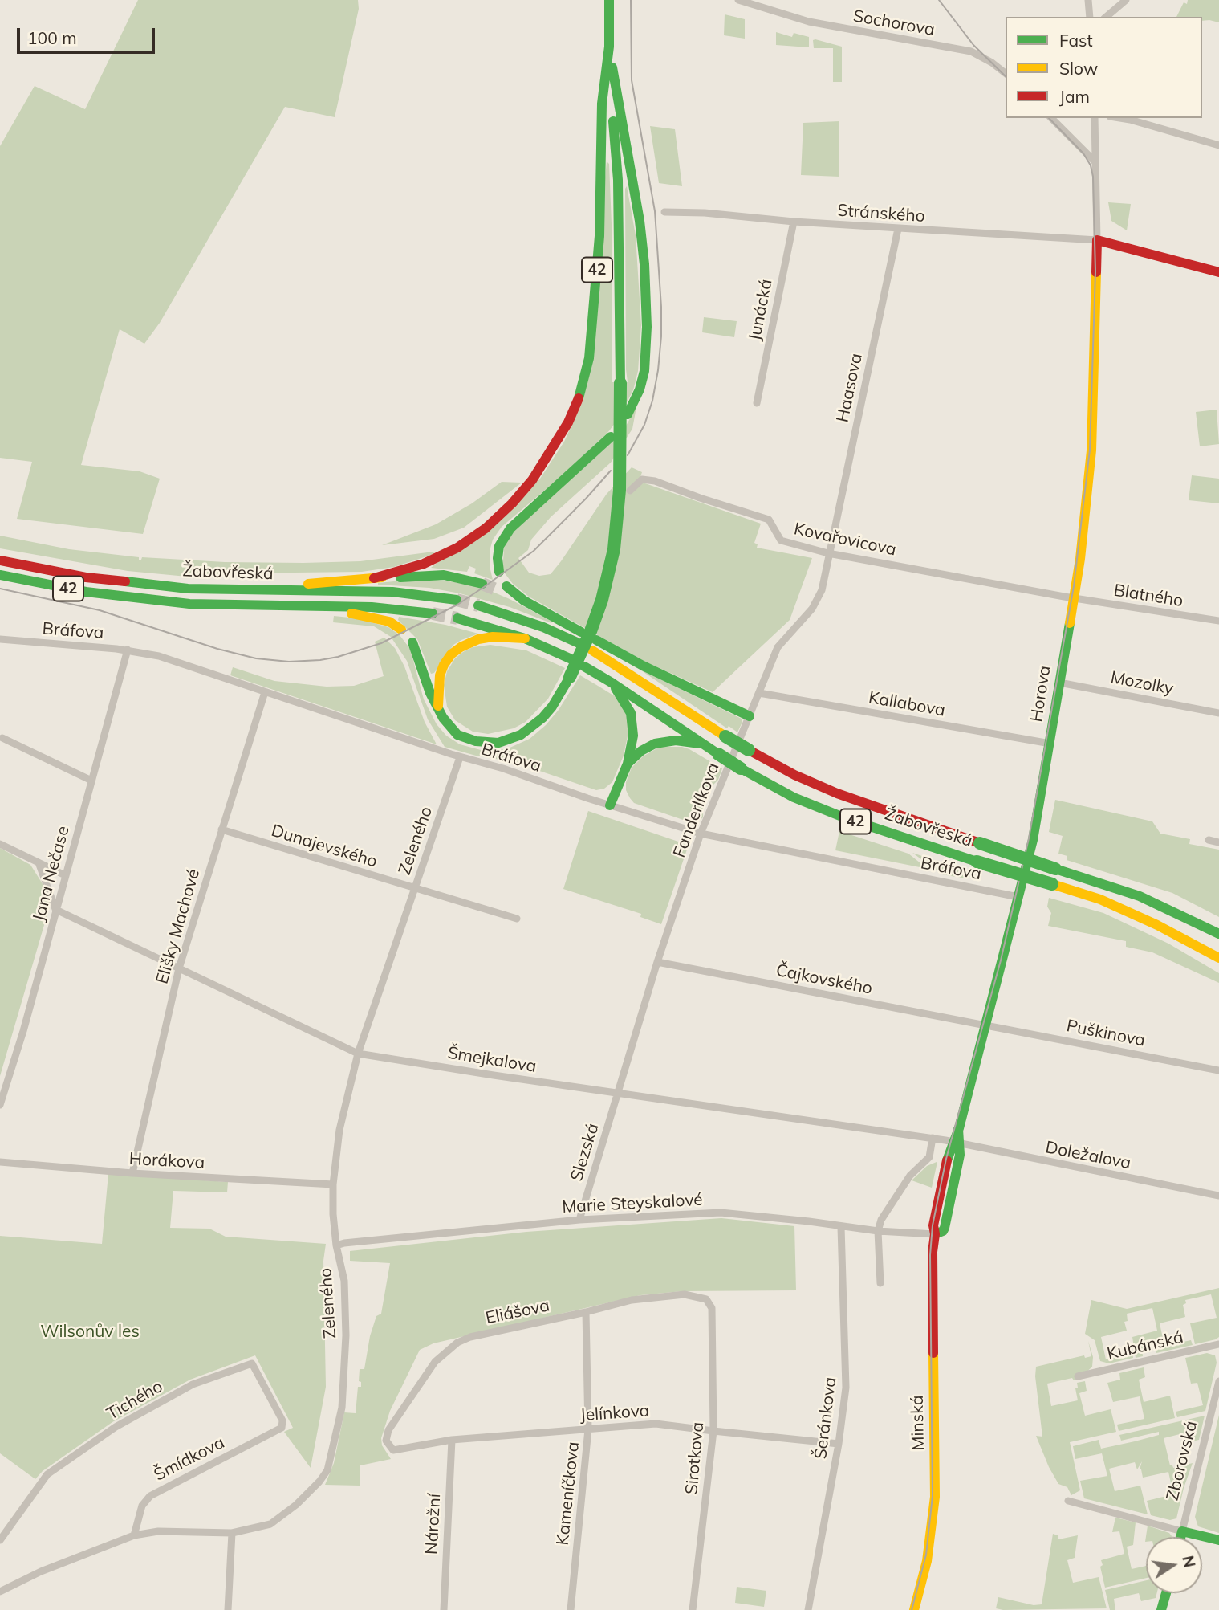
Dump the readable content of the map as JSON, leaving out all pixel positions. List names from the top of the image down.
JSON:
{
  "streets": {
    "main road": [
      "42",
      "Žabovřeská",
      "Horova",
      "Minská",
      "Zborovská"
    ],
    "street": [
      "Sochorova",
      "Stránského",
      "Junácká",
      "Haasova",
      "Kovařovicova",
      "Blatného",
      "Bráfova",
      "Mozolky",
      "Kallabova",
      "Fanderlíkova",
      "Zeleného",
      "Dunajevského",
      "Jana Nečase",
      "Elišky Machové",
      "Čajkovského",
      "Puškinova",
      "Šmejkalova",
      "Slezská",
      "Doležalova",
      "Horákova",
      "Marie Steyskalové",
      "Eliášova",
      "Kubánská",
      "Tichého",
      "Jelínkova",
      "Šeránkova",
      "Sirotkova",
      "Šmídkova",
      "Kameníčkova",
      "Nárožní"
    ]
  },
  "crossings": [
    ["Stránského", "Junácká"],
    ["Stránského", "Haasova"],
    ["Stránského", "Horova"],
    ["42", "Žabovřeská"],
    ["Haasova", "Kovařovicova"],
    ["Haasova", "Fanderlíkova"],
    ["Kovařovicova", "Blatného"],
    ["Kovařovicova", "Horova"],
    ["Kovařovicova", "Fanderlíkova"],
    ["Blatného", "Horova"],
    ["Bráfova", "Horova"],
    ["Bráfova", "Fanderlíkova"],
    ["Bráfova", "Zeleného"],
    ["Bráfova", "Jana Nečase"],
    ["Bráfova", "Elišky Machové"],
    ["Mozolky", "Horova"],
    ["Horova", "Kallabova"],
    ["Horova", "Čajkovského"],
    ["Horova", "Puškinova"],
    ["Horova", "Šmejkalova"],
    ["Horova", "Doležalova"],
    ["Horova", "Minská"],
    ["Kallabova", "Fanderlíkova"],
    ["Fanderlíkova", "Čajkovského"],
    ["Fanderlíkova", "Šmejkalova"],
    ["Fanderlíkova", "Slezská"],
    ["Zeleného", "Dunajevského"],
    ["Zeleného", "Šmejkalova"],
    ["Zeleného", "Horákova"],
    ["Zeleného", "Marie Steyskalové"],
    ["Zeleného", "Šmídkova"],
    ["Dunajevského", "Elišky Machové"],
    ["Jana Nečase", "Šmejkalova"],
    ["Elišky Machové", "Šmejkalova"],
    ["Elišky Machové", "Horákova"],
    ["Čajkovského", "Puškinova"],
    ["Šmejkalova", "Slezská"],
    ["Šmejkalova", "Doležalova"],
    ["Šmejkalova", "Minská"],
    ["Slezská", "Marie Steyskalové"],
    ["Doležalova", "Minská"],
    ["Marie Steyskalové", "Šeránkova"],
    ["Marie Steyskalové", "Minská"],
    ["Eliášova", "Jelínkova"],
    ["Eliášova", "Sirotkova"],
    ["Eliášova", "Kameníčkova"],
    ["Tichého", "Šmídkova"],
    ["Jelínkova", "Šeránkova"],
    ["Jelínkova", "Sirotkova"],
    ["Jelínkova", "Kameníčkova"],
    ["Jelínkova", "Nárožní"]
  ],
  "parks": ["Wilsonův les"],
  "legend": ["Fast", "Slow", "Jam"],
  "scale_bar": "100 m",
  "north": "right"
}
